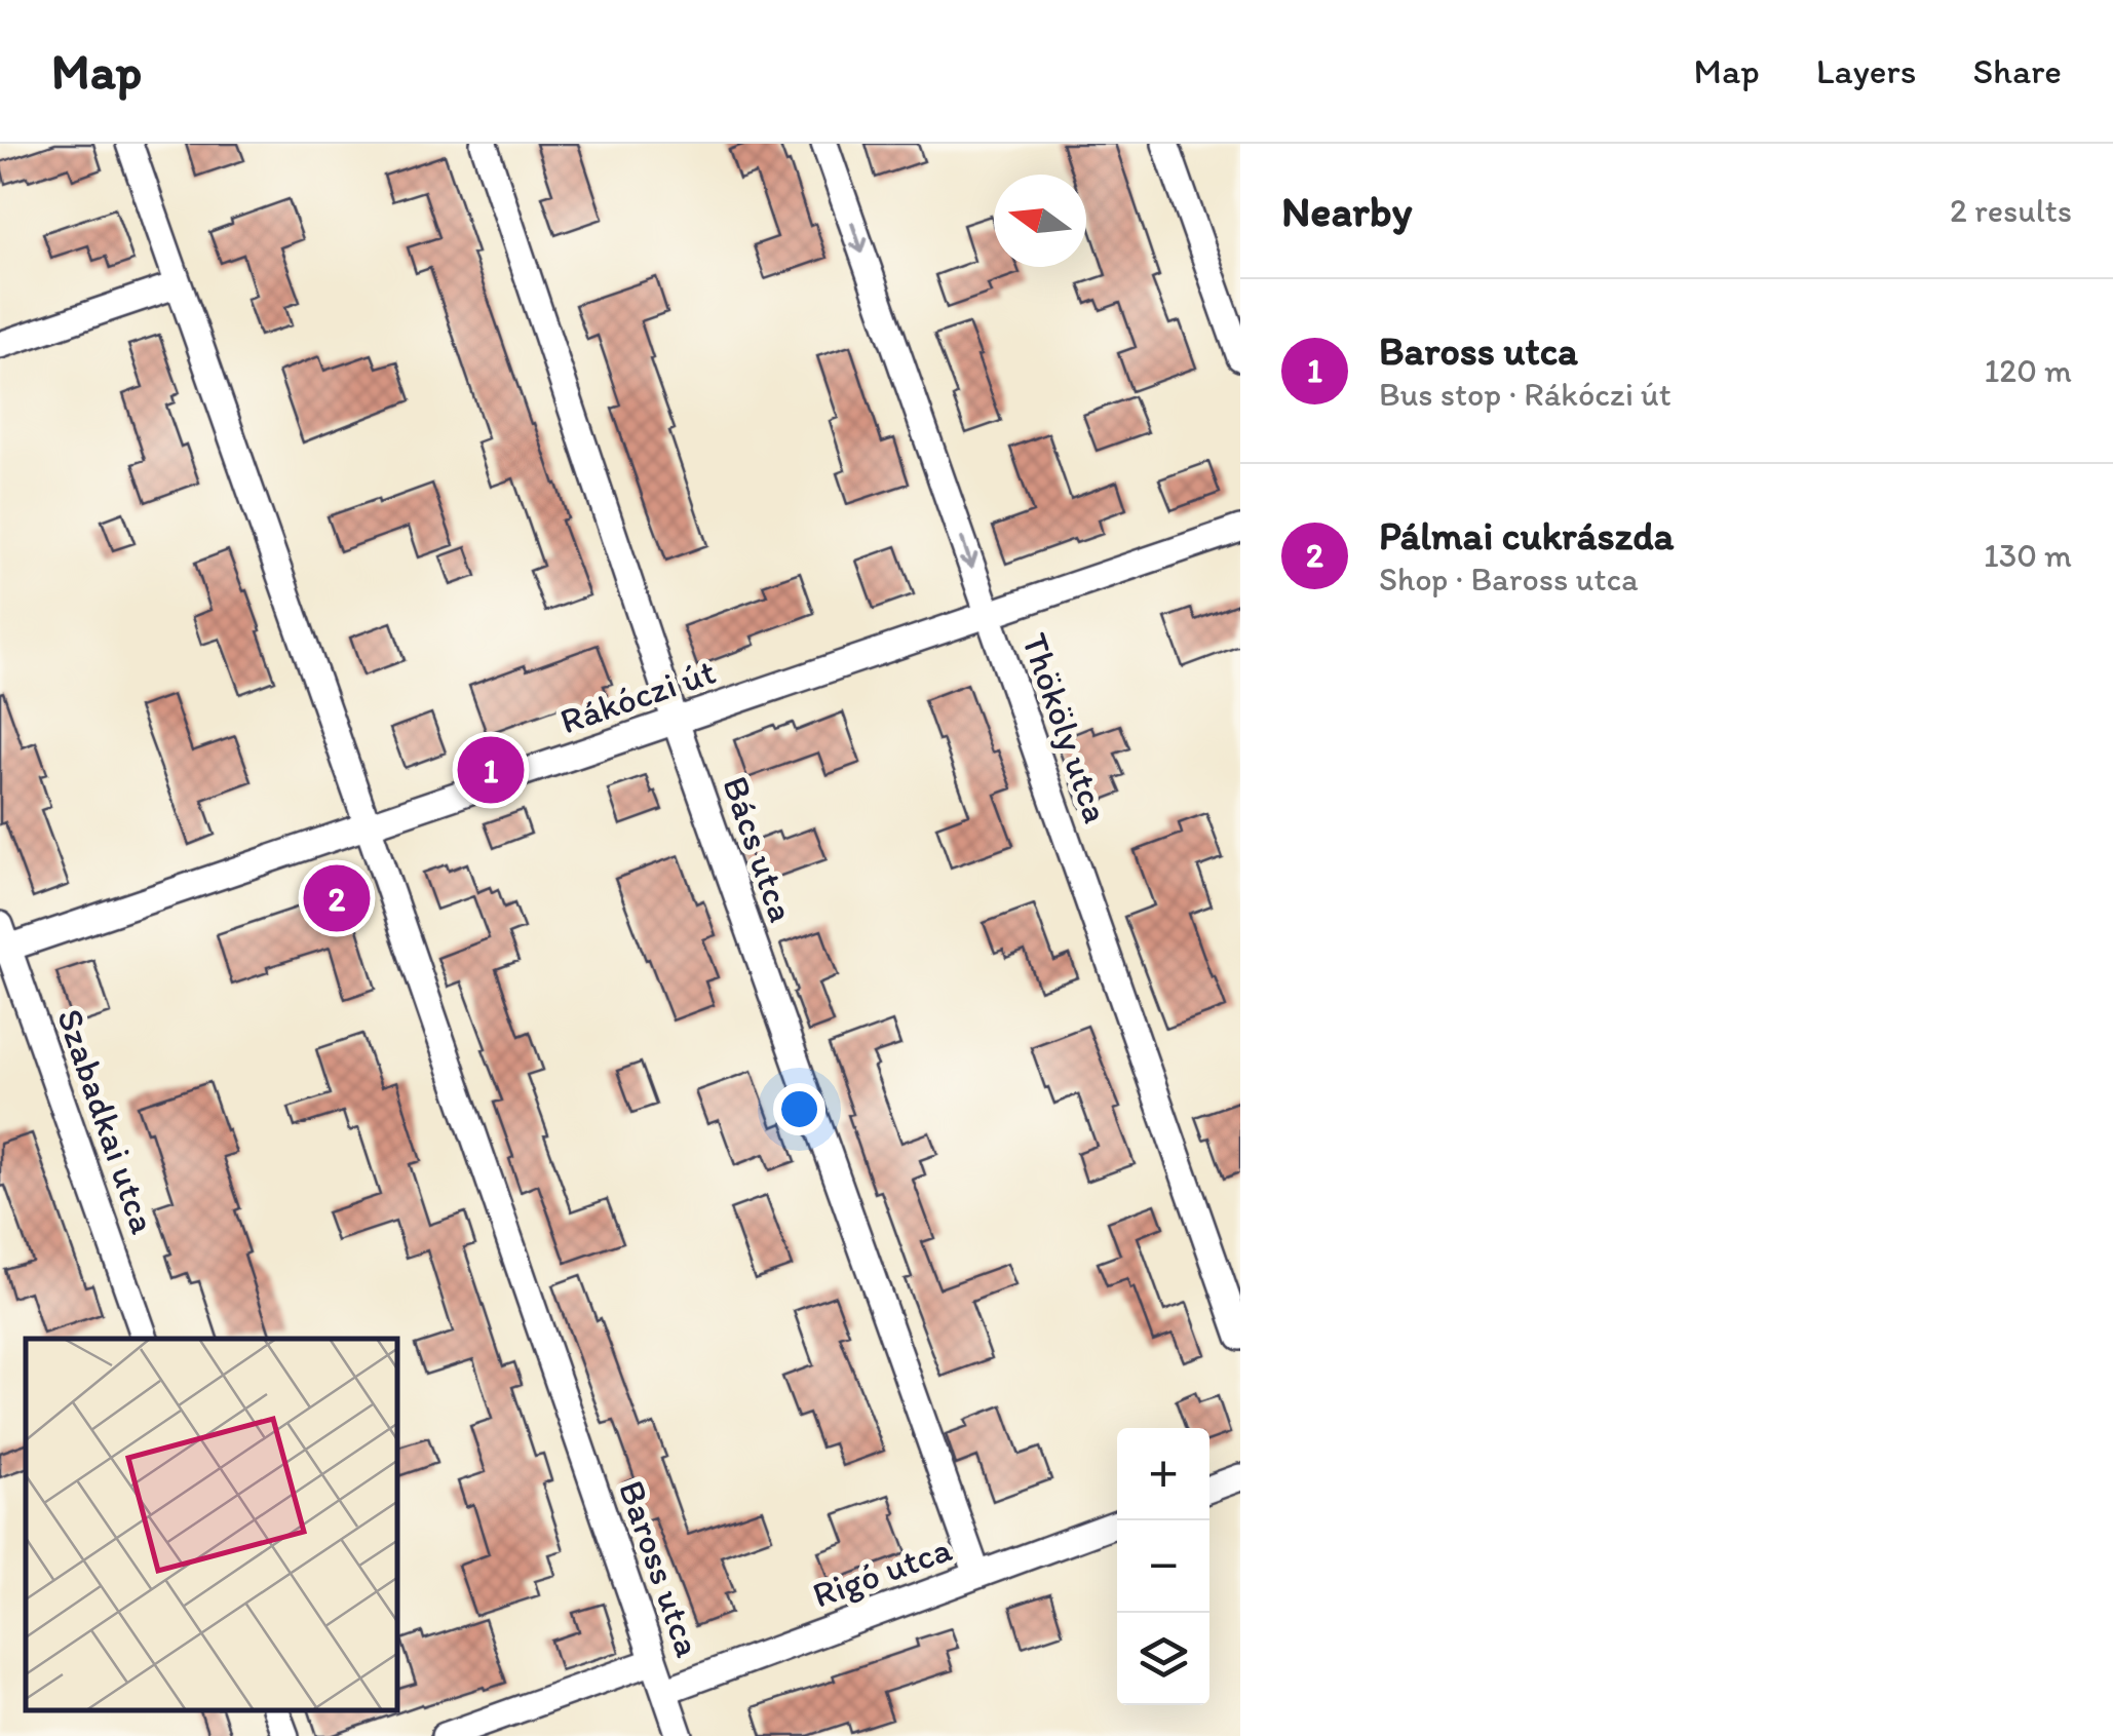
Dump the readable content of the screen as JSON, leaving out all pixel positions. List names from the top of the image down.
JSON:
{
  "streets": {
    "street": [
      "Rákóczi út",
      "Thököly utca",
      "Bács utca",
      "Szabadkai utca",
      "Baross utca",
      "Rigó utca"
    ]
  },
  "crossings": [
    ["Rákóczi út", "Thököly utca"],
    ["Rákóczi út", "Bács utca"],
    ["Rákóczi út", "Szabadkai utca"],
    ["Rákóczi út", "Baross utca"],
    ["Bács utca", "Rigó utca"],
    ["Baross utca", "Rigó utca"]
  ],
  "one_way": ["Thököly utca"],
  "north": "left",
  "page": {
    "header": "Map",
    "nav": ["Map", "Layers", "Share"],
    "heading": ["Nearby", "2 results"],
    "list": [
      {
        "mark": "1",
        "name": "Baross utca",
        "note": "Bus stop · Rákóczi út",
        "value": "120 m"
      },
      {
        "mark": "2",
        "name": "Pálmai cukrászda",
        "note": "Shop · Baross utca",
        "value": "130 m"
      }
    ],
    "pins": ["1", "2"],
    "map_buttons": ["+", "−"]
  }
}
